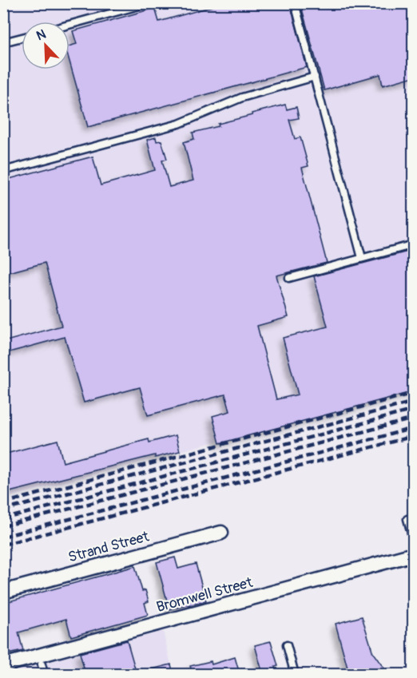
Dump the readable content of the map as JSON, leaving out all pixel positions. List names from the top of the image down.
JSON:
{
  "streets": {
    "street": ["Strand Street", "Bromwell Street"]
  },
  "north": "top left"
}
